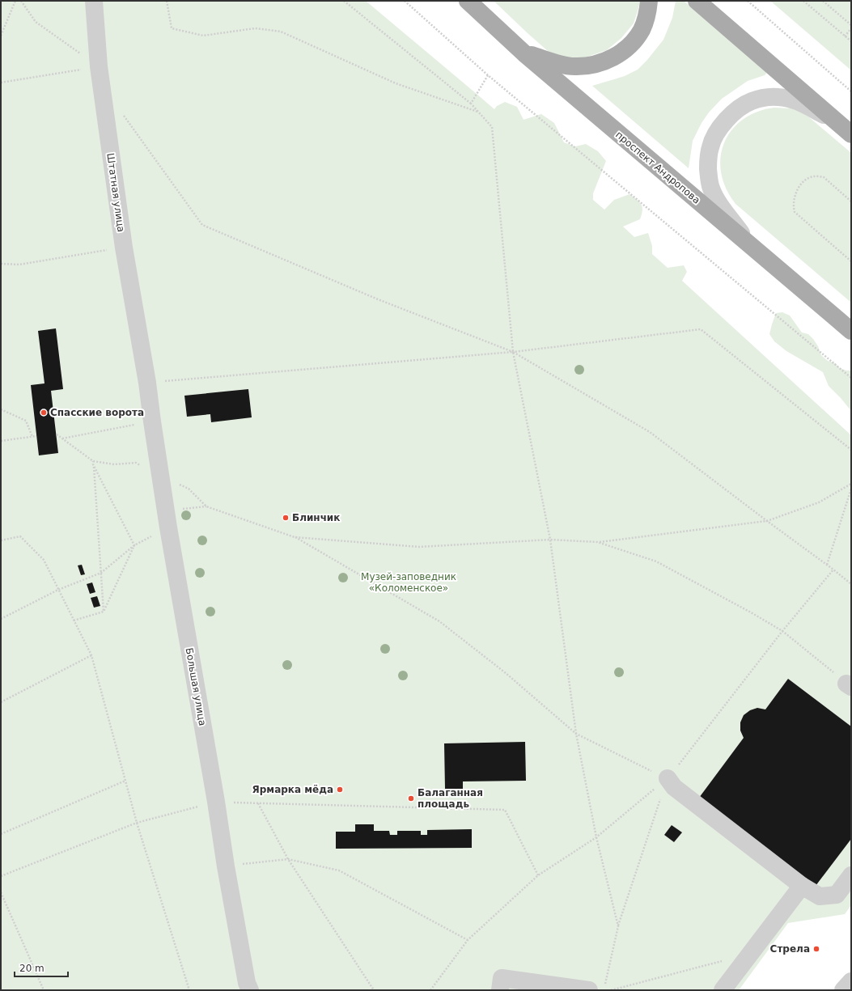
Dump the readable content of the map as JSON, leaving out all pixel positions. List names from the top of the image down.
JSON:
{
  "streets": {
    "main road": ["проспект Андропова"],
    "street": ["Штатная улица", "Большая улица"]
  },
  "crossings": [
    ["Штатная улица", "Большая улица"]
  ],
  "parks": ["Музей-заповедник «Коломенское»"],
  "places": [
    "Спасские ворота",
    "Блинчик",
    "Ярмарка мёда",
    "Балаганная площадь",
    "Стрела"
  ],
  "scale_bar": "20 m"
}
